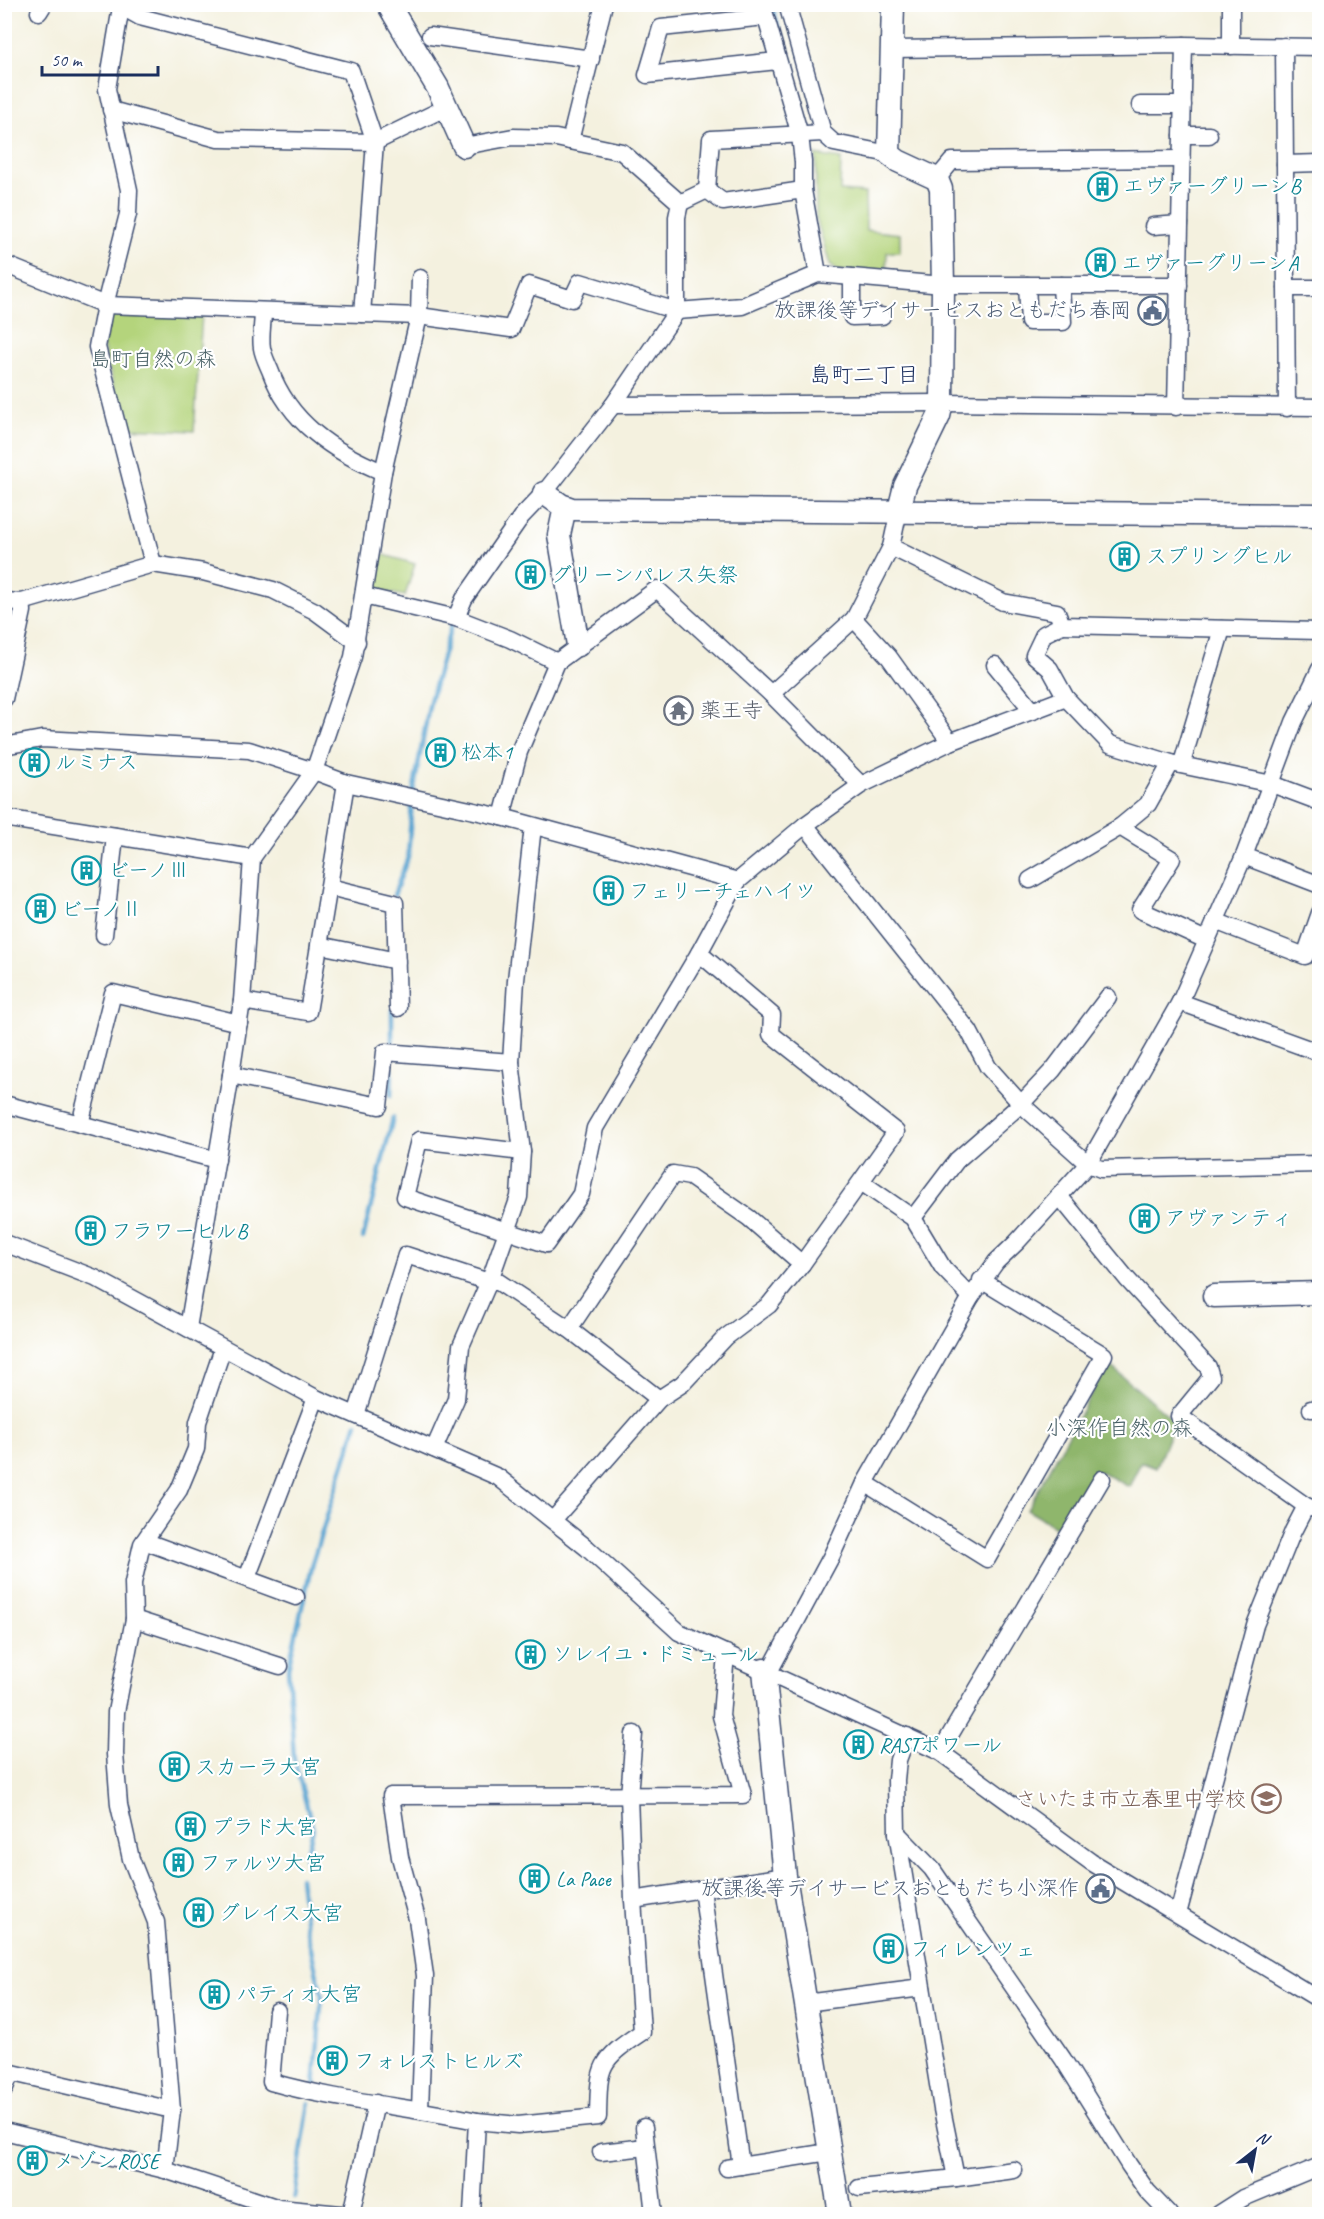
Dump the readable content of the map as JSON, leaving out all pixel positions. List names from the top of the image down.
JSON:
{
  "districts": ["島町二丁目"],
  "parks": ["島町自然の森", "小深作自然の森"],
  "places": {
    "building": [
      "エヴァーグリーンB",
      "エヴァーグリーンA",
      "スプリングヒル",
      "グリーンパレス矢祭",
      "松本1",
      "ルミナス",
      "ビーノⅢ",
      "フェリーチェハイツ",
      "ビーノⅡ",
      "アヴァンティ",
      "フラワーヒルB",
      "ソレイユ・ドミュール",
      "RASTポワール",
      "スカーラ大宮",
      "プラド大宮",
      "ファルツ大宮",
      "La Pace",
      "グレイス大宮",
      "フィレンツェ",
      "パティオ大宮",
      "フォレストヒルズ",
      "メゾンROSE"
    ],
    "public building": ["放課後等デイサービスおともだち春岡", "放課後等デイサービスおともだち小深作"],
    "temple": ["薬王寺"],
    "school or university": ["さいたま市立春里中学校"]
  },
  "scale_bar": "50 m",
  "north": "top right"
}
